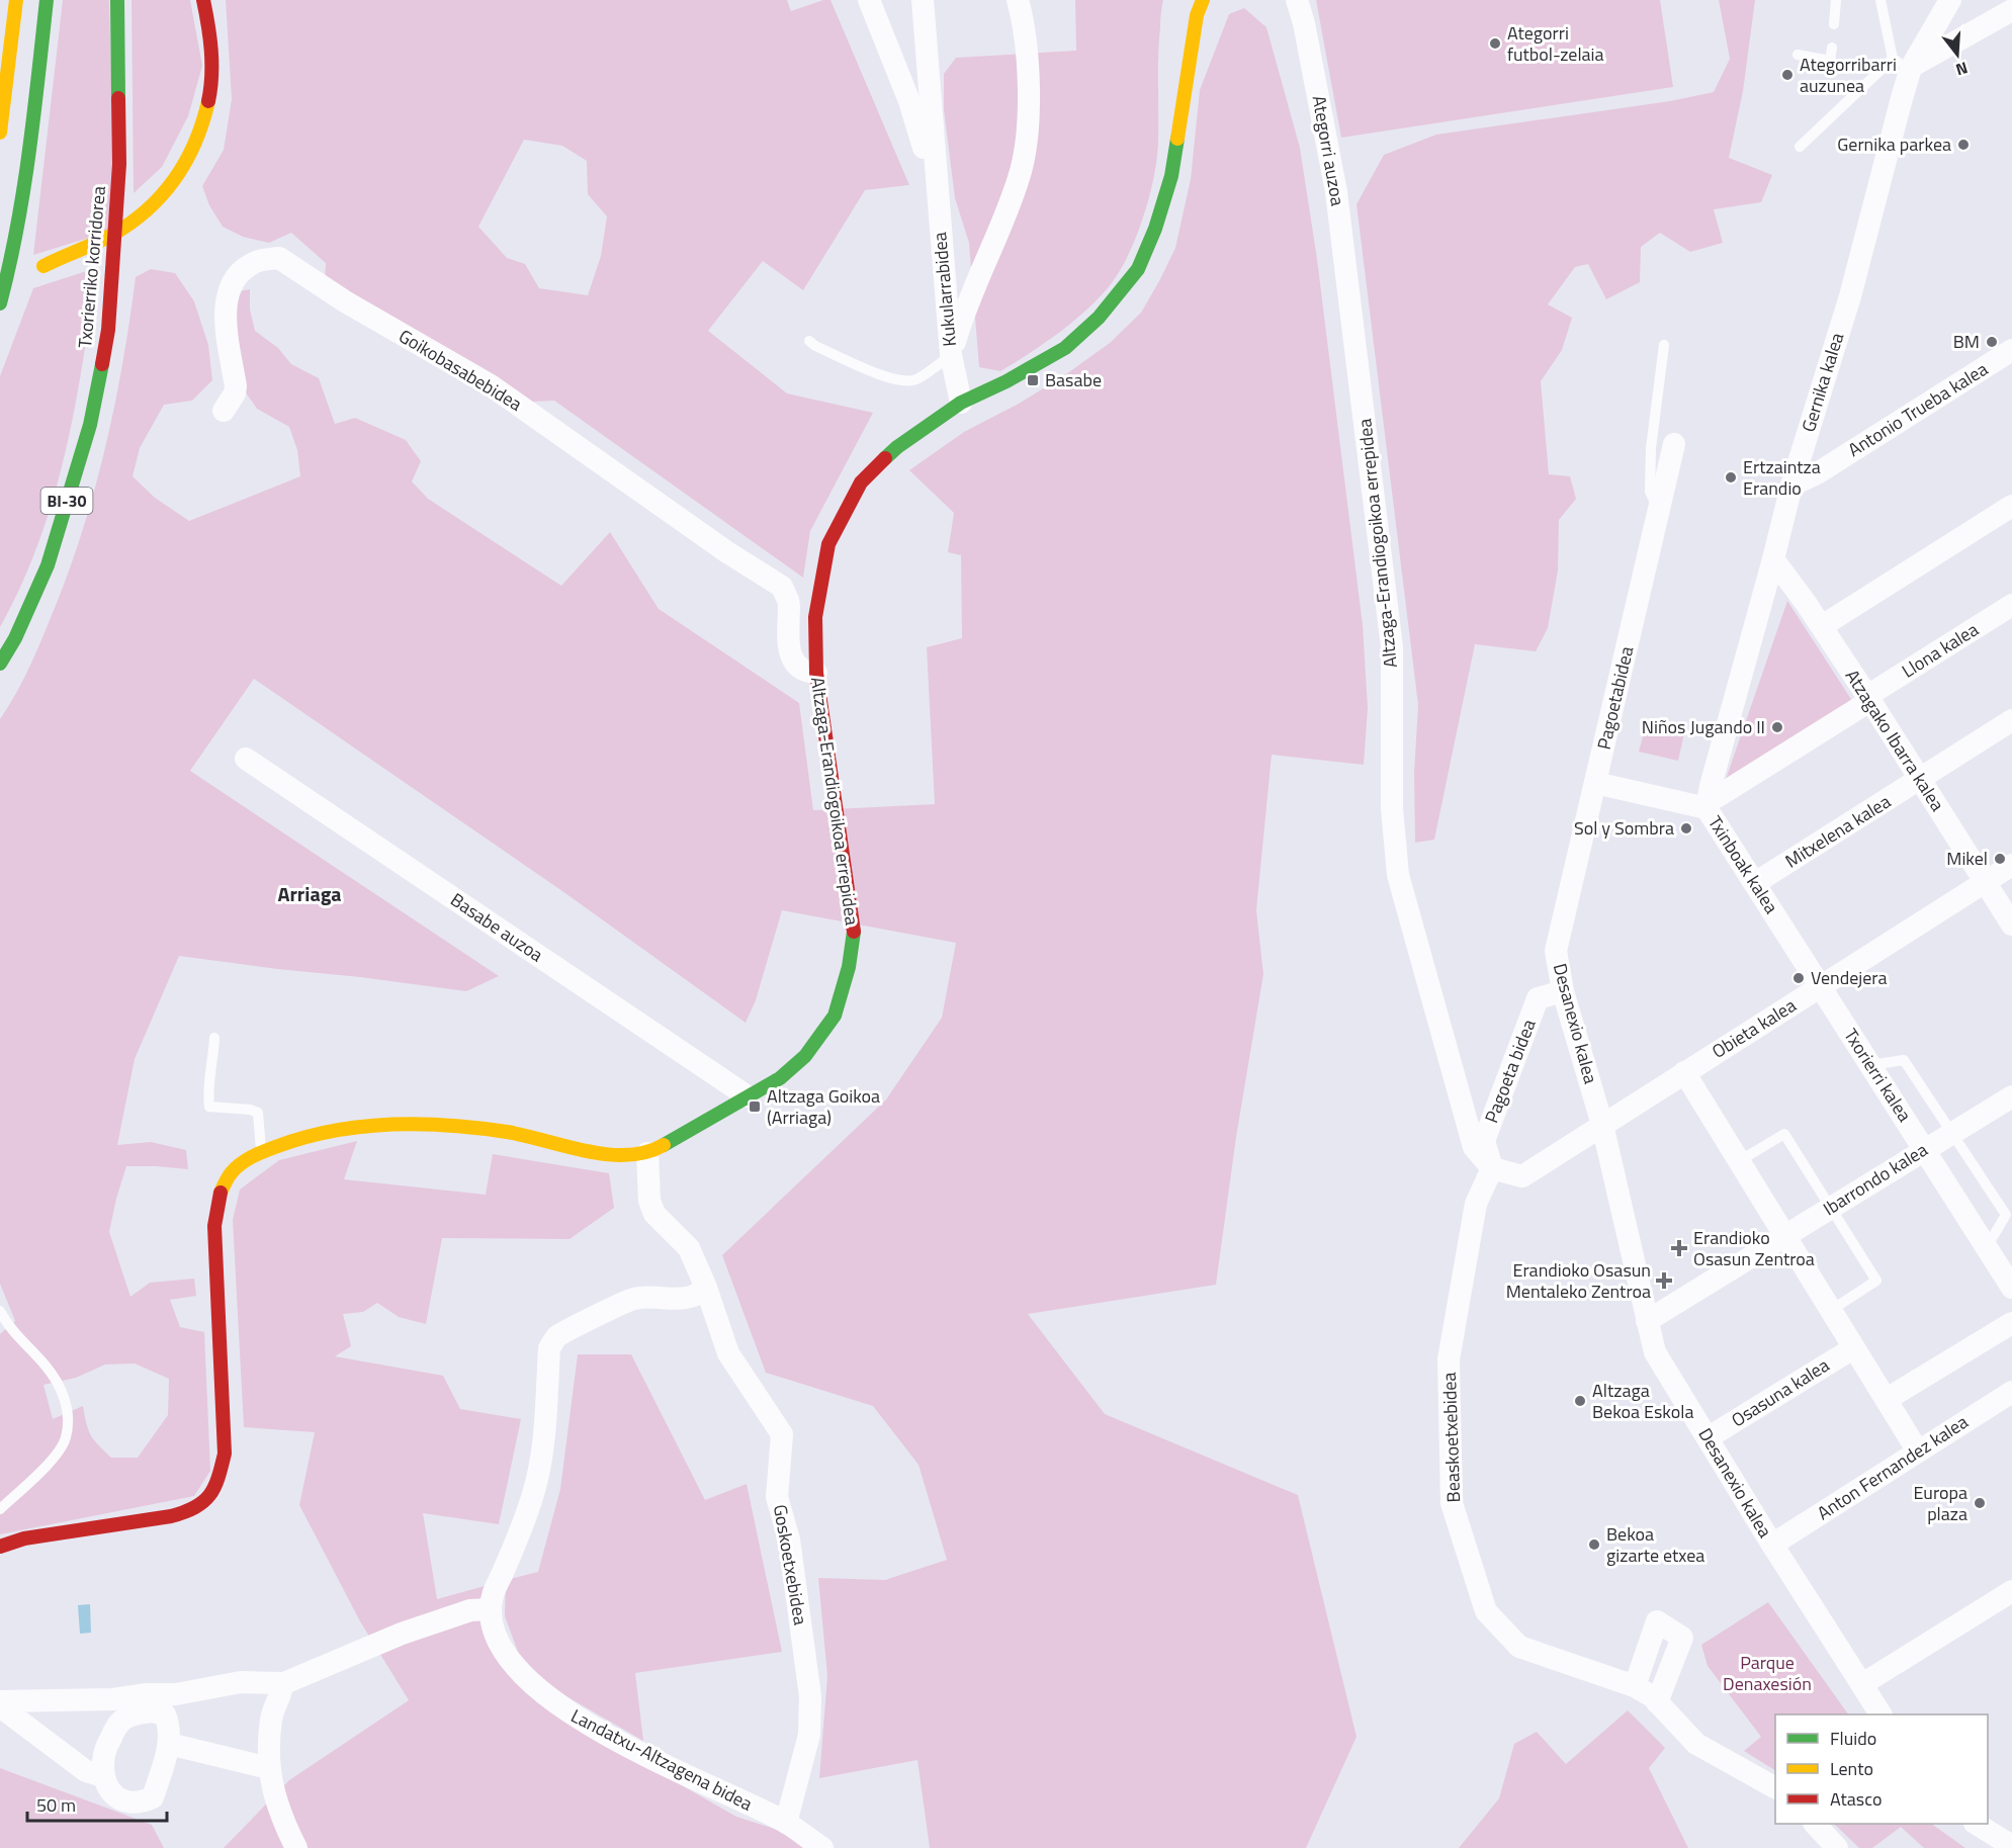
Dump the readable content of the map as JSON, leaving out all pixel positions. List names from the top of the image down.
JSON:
{
  "streets": {
    "main road": ["Txorierriko korridorea", "BI-30", "Altzaga-Erandiogoikoa errepidea"],
    "street": [
      "Ategorri auzoa",
      "Kukularrabidea",
      "Goikobasabebidea",
      "Gernika kalea",
      "Antonio Trueba kalea",
      "Llona kalea",
      "Pagoetabidea",
      "Atzagako Ibarra kalea",
      "Mitxelena kalea",
      "Txinboak kalea",
      "Basabe auzoa",
      "Desanexio kalea",
      "Obieta kalea",
      "Pagoeta bidea",
      "Txorierri kalea",
      "Ibarrondo kalea",
      "Osasuna kalea",
      "Beaskoetxebidea",
      "Anton Fernandez kalea",
      "Goskoetxebidea",
      "Landatxu-Altzagena bidea"
    ]
  },
  "crossings": [
    ["Ategorri auzoa", "Altzaga-Erandiogoikoa errepidea"],
    ["Goikobasabebidea", "Altzaga-Erandiogoikoa errepidea"],
    ["Gernika kalea", "Antonio Trueba kalea"],
    ["Gernika kalea", "Llona kalea"],
    ["Gernika kalea", "Atzagako Ibarra kalea"],
    ["Gernika kalea", "Txinboak kalea"],
    ["Altzaga-Erandiogoikoa errepidea", "Basabe auzoa"],
    ["Altzaga-Erandiogoikoa errepidea", "Obieta kalea"],
    ["Altzaga-Erandiogoikoa errepidea", "Pagoeta bidea"],
    ["Altzaga-Erandiogoikoa errepidea", "Beaskoetxebidea"],
    ["Altzaga-Erandiogoikoa errepidea", "Goskoetxebidea"],
    ["Llona kalea", "Atzagako Ibarra kalea"],
    ["Llona kalea", "Txinboak kalea"],
    ["Pagoetabidea", "Txinboak kalea"],
    ["Pagoetabidea", "Desanexio kalea"],
    ["Atzagako Ibarra kalea", "Mitxelena kalea"],
    ["Atzagako Ibarra kalea", "Obieta kalea"],
    ["Mitxelena kalea", "Txinboak kalea"],
    ["Txinboak kalea", "Obieta kalea"],
    ["Txinboak kalea", "Txorierri kalea"],
    ["Desanexio kalea", "Obieta kalea"],
    ["Desanexio kalea", "Pagoeta bidea"],
    ["Desanexio kalea", "Ibarrondo kalea"],
    ["Desanexio kalea", "Osasuna kalea"],
    ["Desanexio kalea", "Anton Fernandez kalea"],
    ["Obieta kalea", "Pagoeta bidea"],
    ["Obieta kalea", "Txorierri kalea"],
    ["Obieta kalea", "Beaskoetxebidea"],
    ["Pagoeta bidea", "Beaskoetxebidea"],
    ["Txorierri kalea", "Ibarrondo kalea"],
    ["Goskoetxebidea", "Landatxu-Altzagena bidea"]
  ],
  "districts": ["Arriaga"],
  "parks": ["Parque Denaxesión"],
  "places": {
    "other": [
      "Ategorri futbol-zelaia",
      "Ategorribarri auzunea",
      "Gernika parkea",
      "BM",
      "Ertzaintza Erandio",
      "Niños Jugando II",
      "Sol y Sombra",
      "Mikel",
      "Vendejera",
      "Altzaga Bekoa Eskola",
      "Europa plaza",
      "Bekoa gizarte etxea"
    ],
    "transit": ["Basabe", "Altzaga Goikoa (Arriaga)"],
    "health": ["Erandioko Osasun Zentroa", "Erandioko Osasun Mentaleko Zentroa"]
  },
  "legend": ["Fluido", "Lento", "Atasco"],
  "scale_bar": "50 m",
  "north": "bottom"
}
